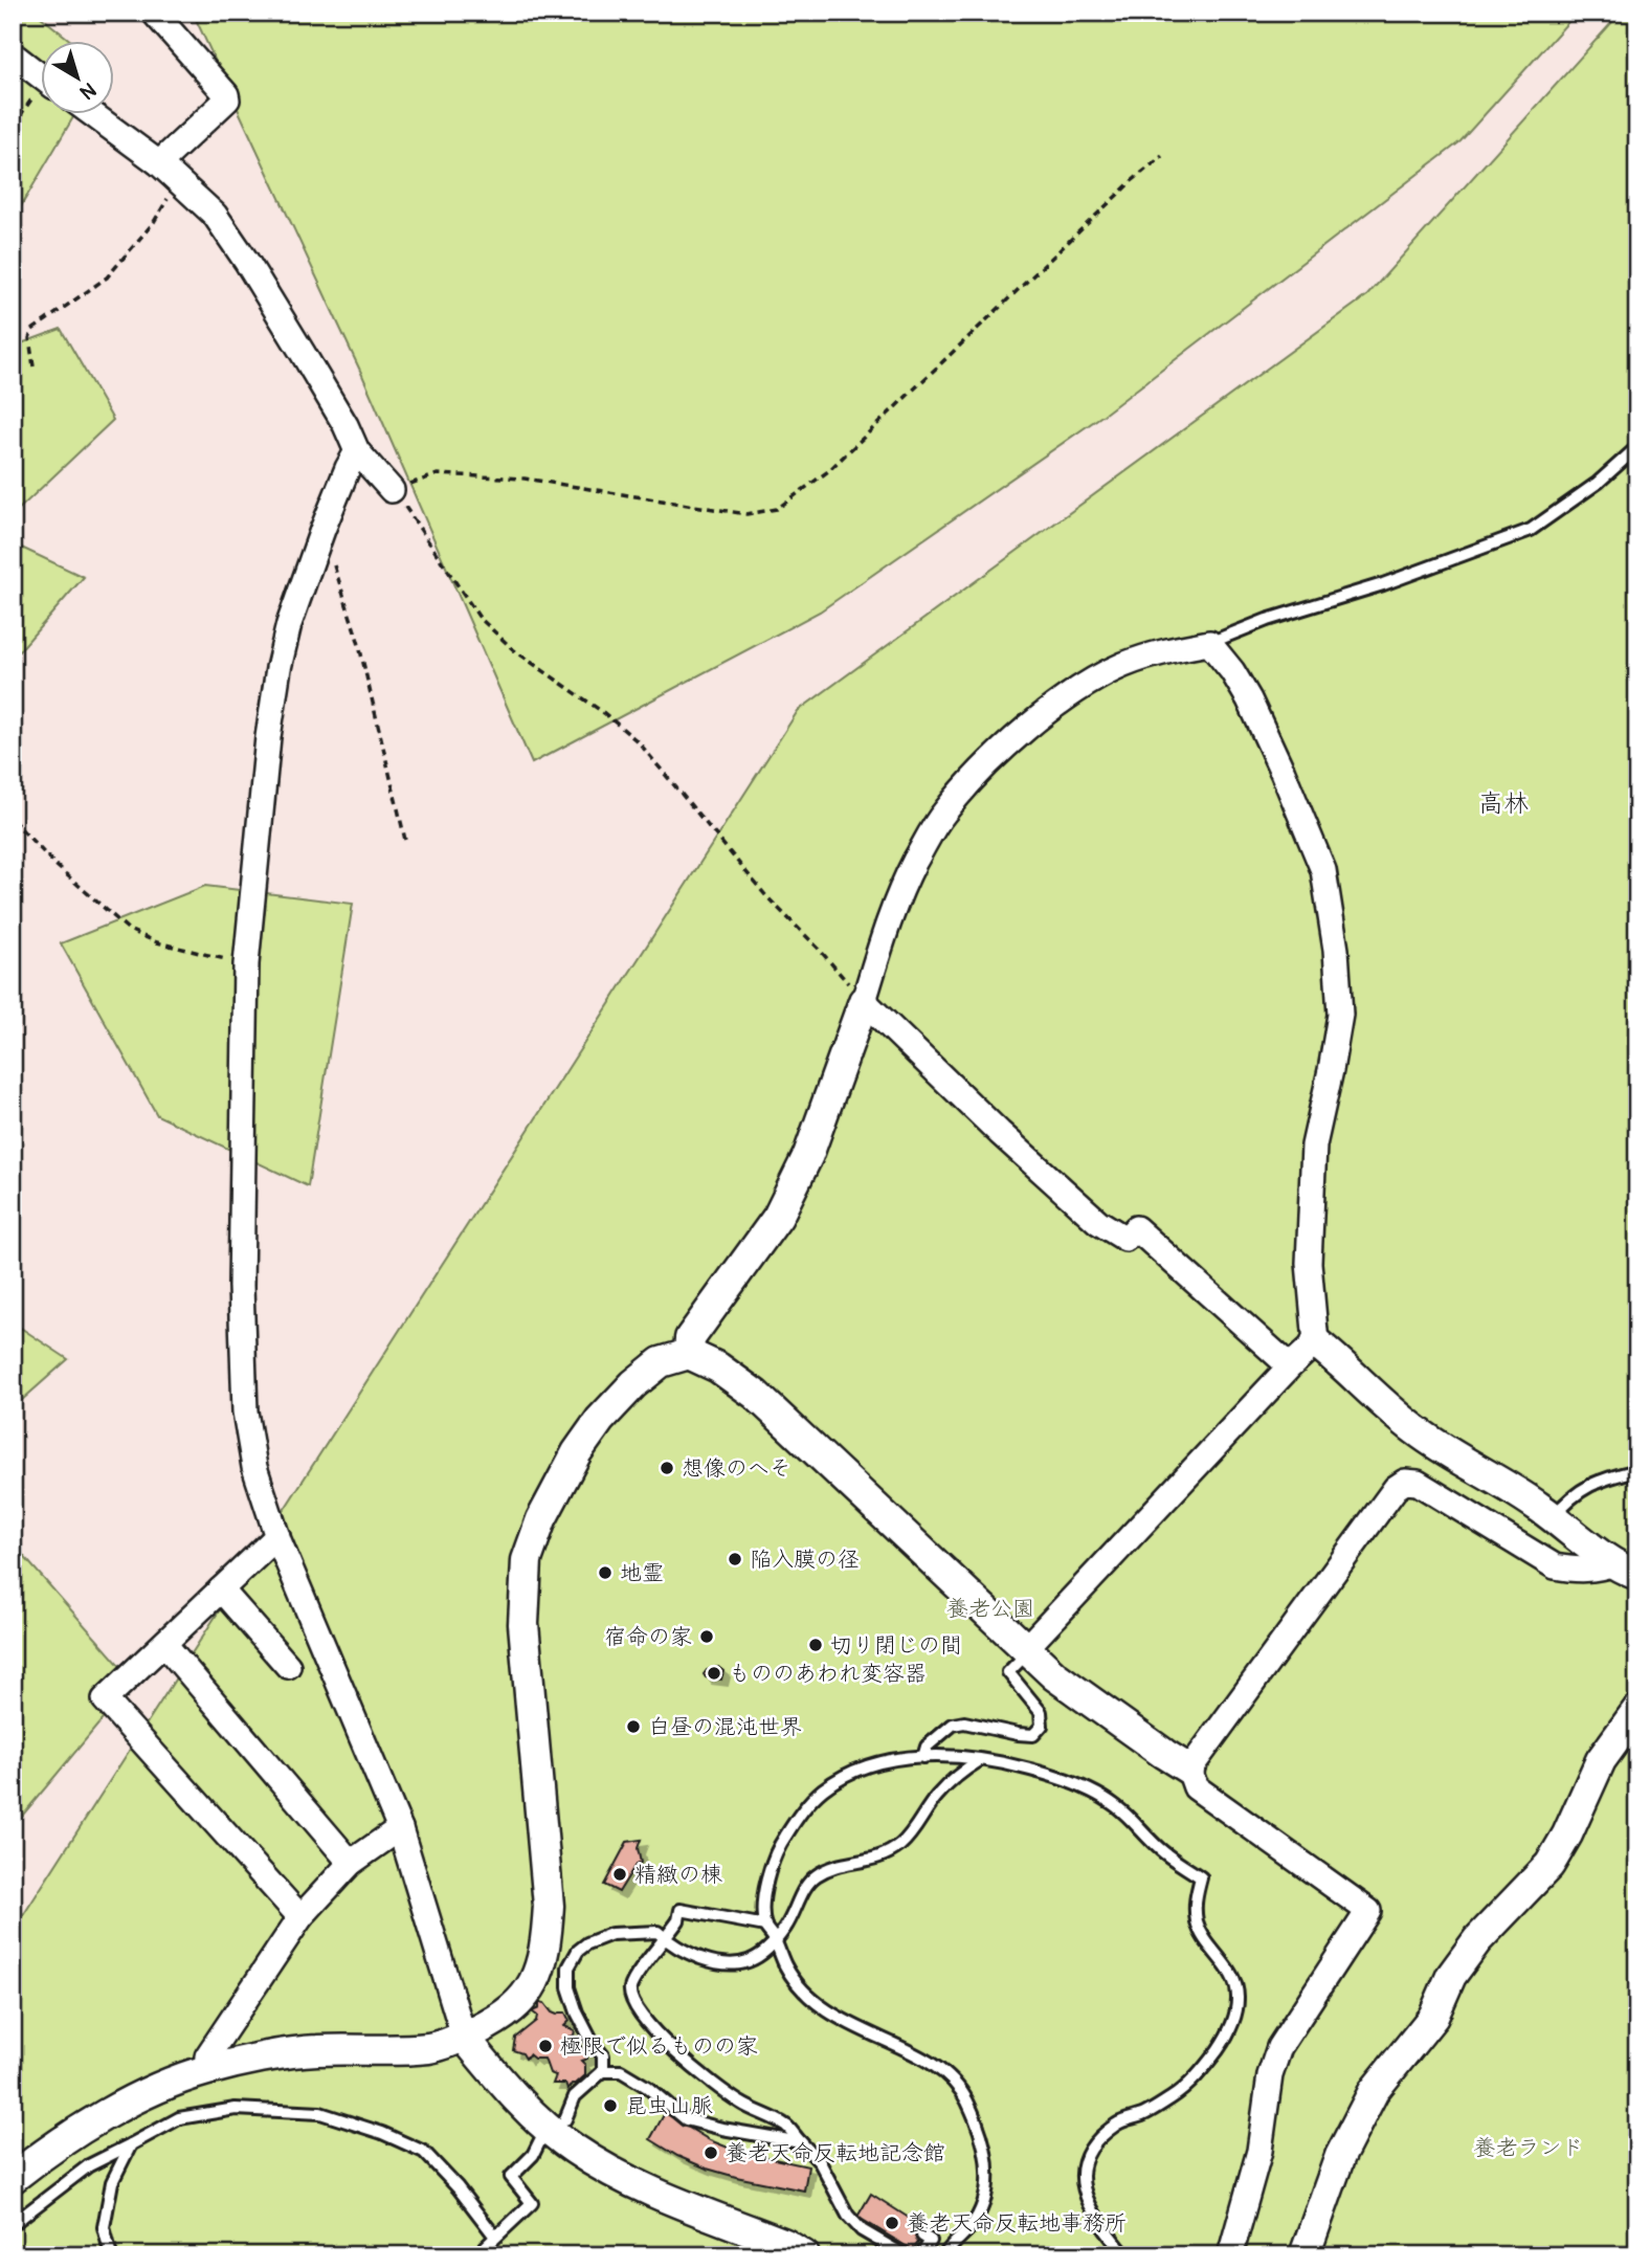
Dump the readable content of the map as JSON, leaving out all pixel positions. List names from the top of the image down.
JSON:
{
  "districts": ["高林"],
  "parks": ["養老公園", "養老ランド"],
  "places": [
    "想像のへそ",
    "陥入膜の径",
    "地霊",
    "宿命の家",
    "切り閉じの間",
    "もののあわれ変容器",
    "白昼の混沌世界",
    "精緻の棟",
    "極限で似るものの家",
    "昆虫山脈",
    "養老天命反転地記念館",
    "養老天命反転地事務所"
  ],
  "north": "bottom right"
}
